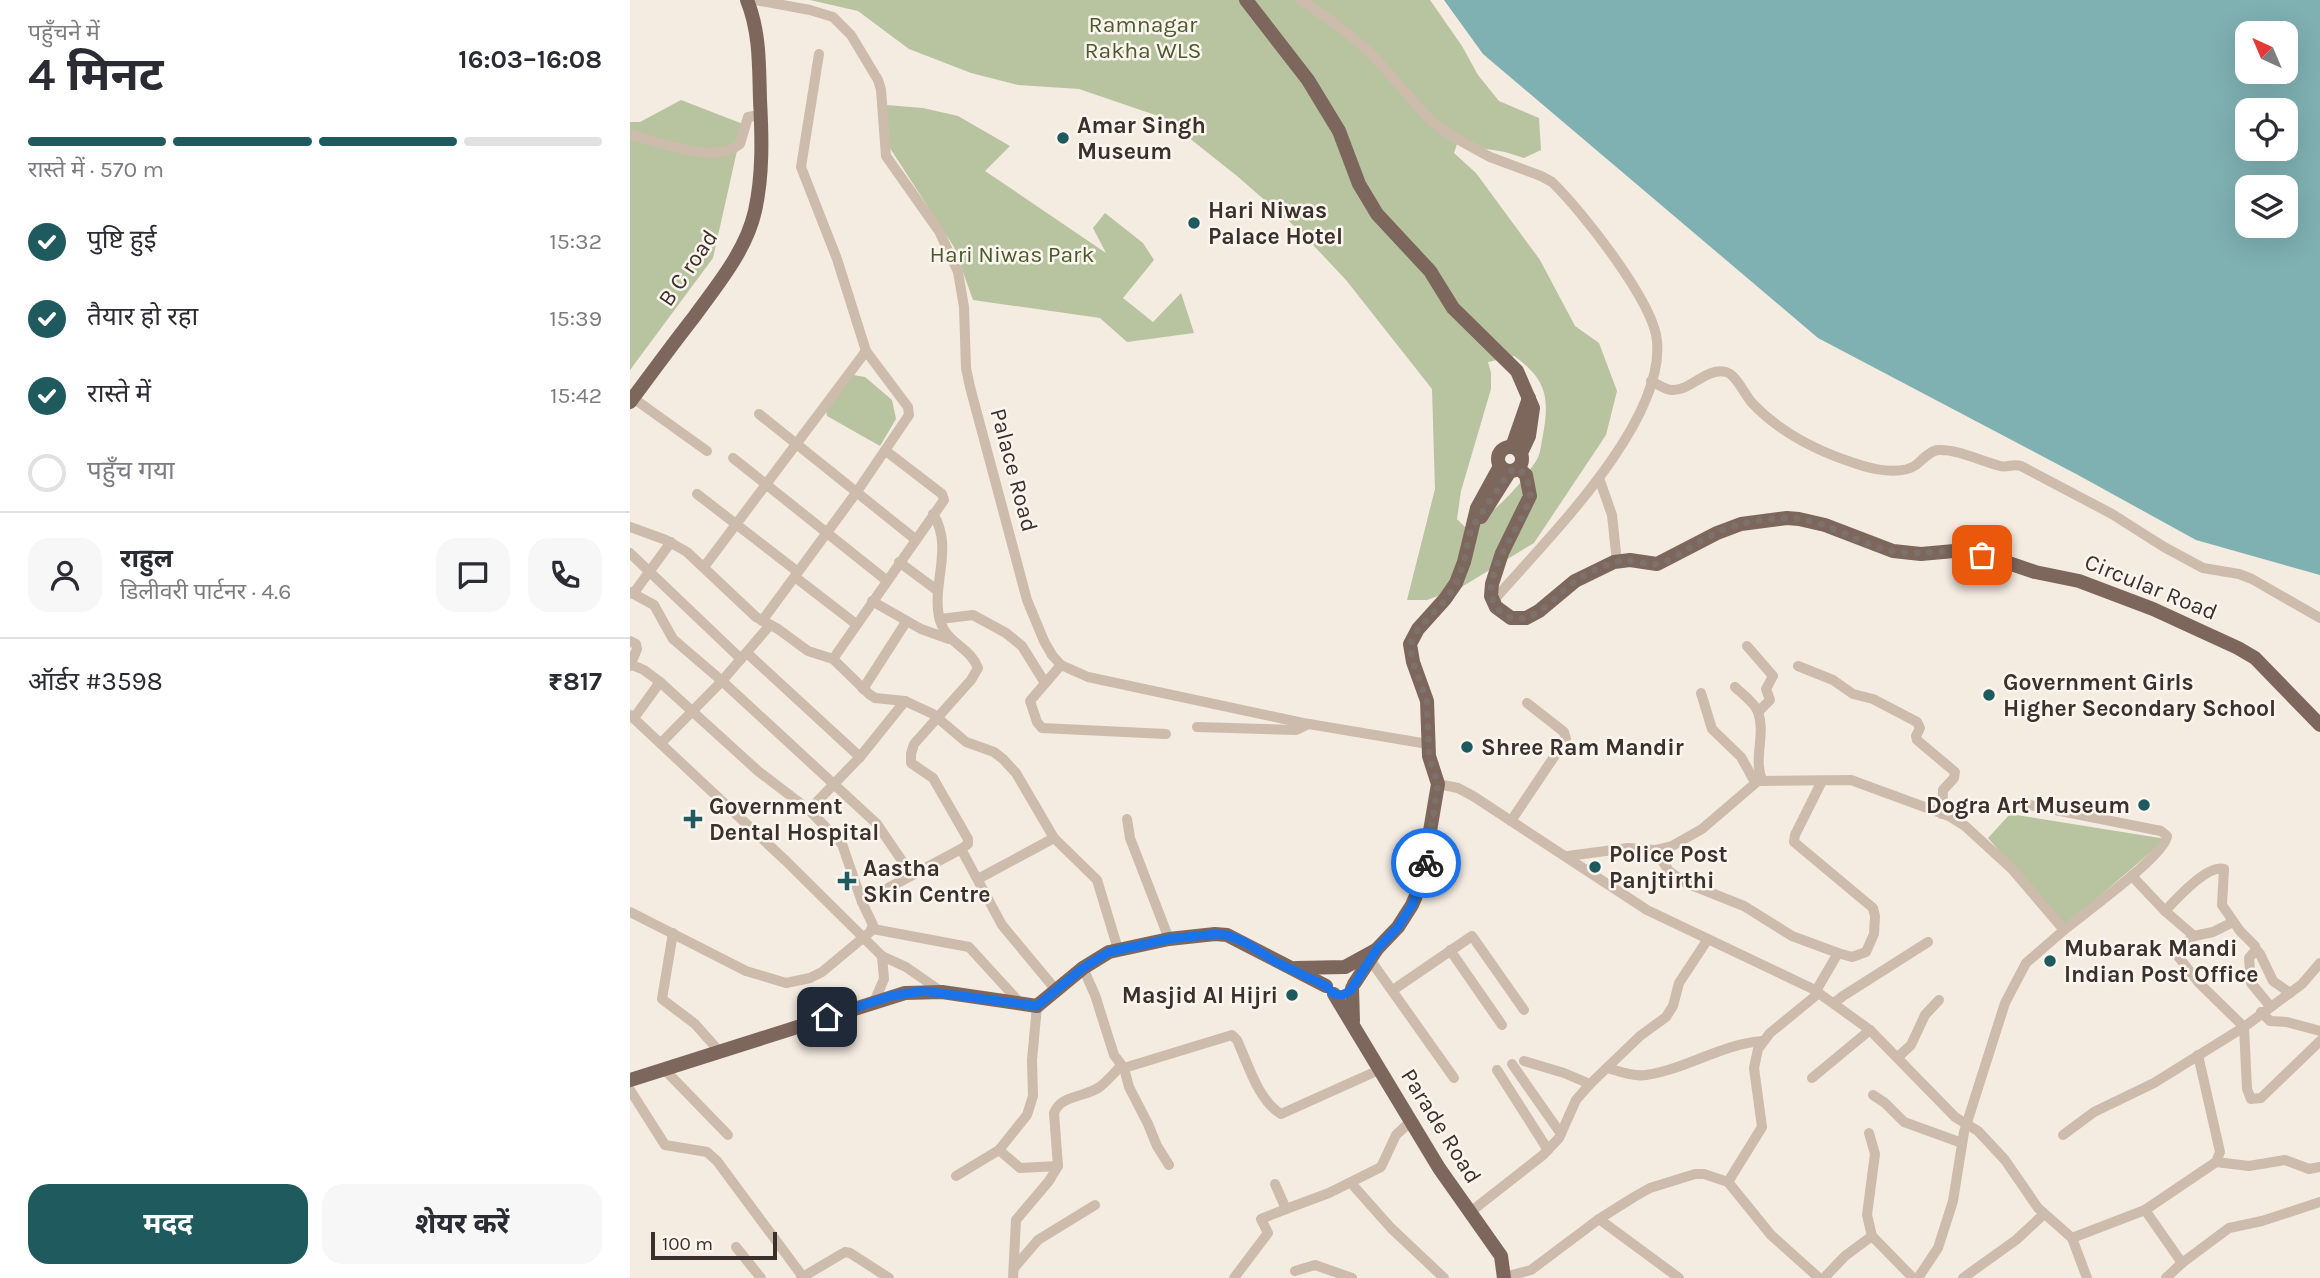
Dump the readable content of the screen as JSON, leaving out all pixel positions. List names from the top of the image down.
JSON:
{
  "streets": {
    "main road": ["Circular Road", "Parade Road"],
    "street": ["Palace Road"]
  },
  "parks": ["Ramnagar Rakha WLS", "Hari Niwas Park"],
  "places": {
    "other": [
      "Amar Singh Museum",
      "Hari Niwas Palace Hotel",
      "Government Girls Higher Secondary School",
      "Shree Ram Mandir",
      "Dogra Art Museum",
      "Police Post Panjtirthi",
      "Mubarak Mandi Indian Post Office",
      "Masjid Al Hijri"
    ],
    "health": ["Government Dental Hospital", "Aastha Skin Centre"]
  },
  "scale_bar": "100 m",
  "north": "top left",
  "page": {
    "heading": ["4 मिनट", "पहुँचने में", "16:03–16:08"],
    "panel": [
      "राहुल",
      "डिलीवरी पार्टनर · 4.6",
      "ऑर्डर #3598",
      "₹817"
    ],
    "bar": "रास्ते में · 570 m",
    "list": [
      ["पुष्टि हुई", "15:32"],
      ["तैयार हो रहा", "15:39"],
      ["रास्ते में", "15:42"],
      "पहुँच गया"
    ],
    "buttons": ["मदद", "शेयर करें"],
    "scale": "100 m"
  }
}
